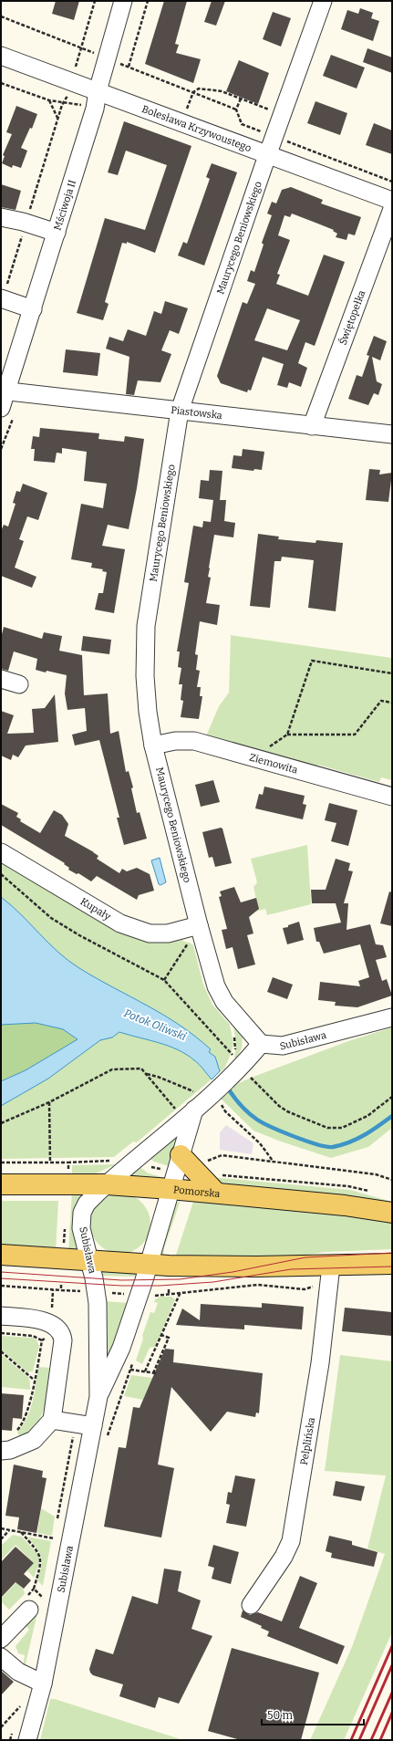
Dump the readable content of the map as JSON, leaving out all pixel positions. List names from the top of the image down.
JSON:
{
  "streets": {
    "main road": ["Pomorska"],
    "street": [
      "Bolesława Krzywoustego",
      "Mściwoja II",
      "Maurycego Beniowskiego",
      "Świętopełka",
      "Piastowska",
      "Ziemowita",
      "Kupały",
      "Subisława",
      "Pelplińska"
    ]
  },
  "crossings": [
    ["Bolesława Krzywoustego", "Mściwoja II"],
    ["Bolesława Krzywoustego", "Maurycego Beniowskiego"],
    ["Mściwoja II", "Piastowska"],
    ["Maurycego Beniowskiego", "Piastowska"],
    ["Maurycego Beniowskiego", "Ziemowita"],
    ["Maurycego Beniowskiego", "Kupały"],
    ["Maurycego Beniowskiego", "Subisława"],
    ["Świętopełka", "Piastowska"],
    ["Subisława", "Pomorska"]
  ],
  "water": ["Potok Oliwski"],
  "scale_bar": "50 m"
}
